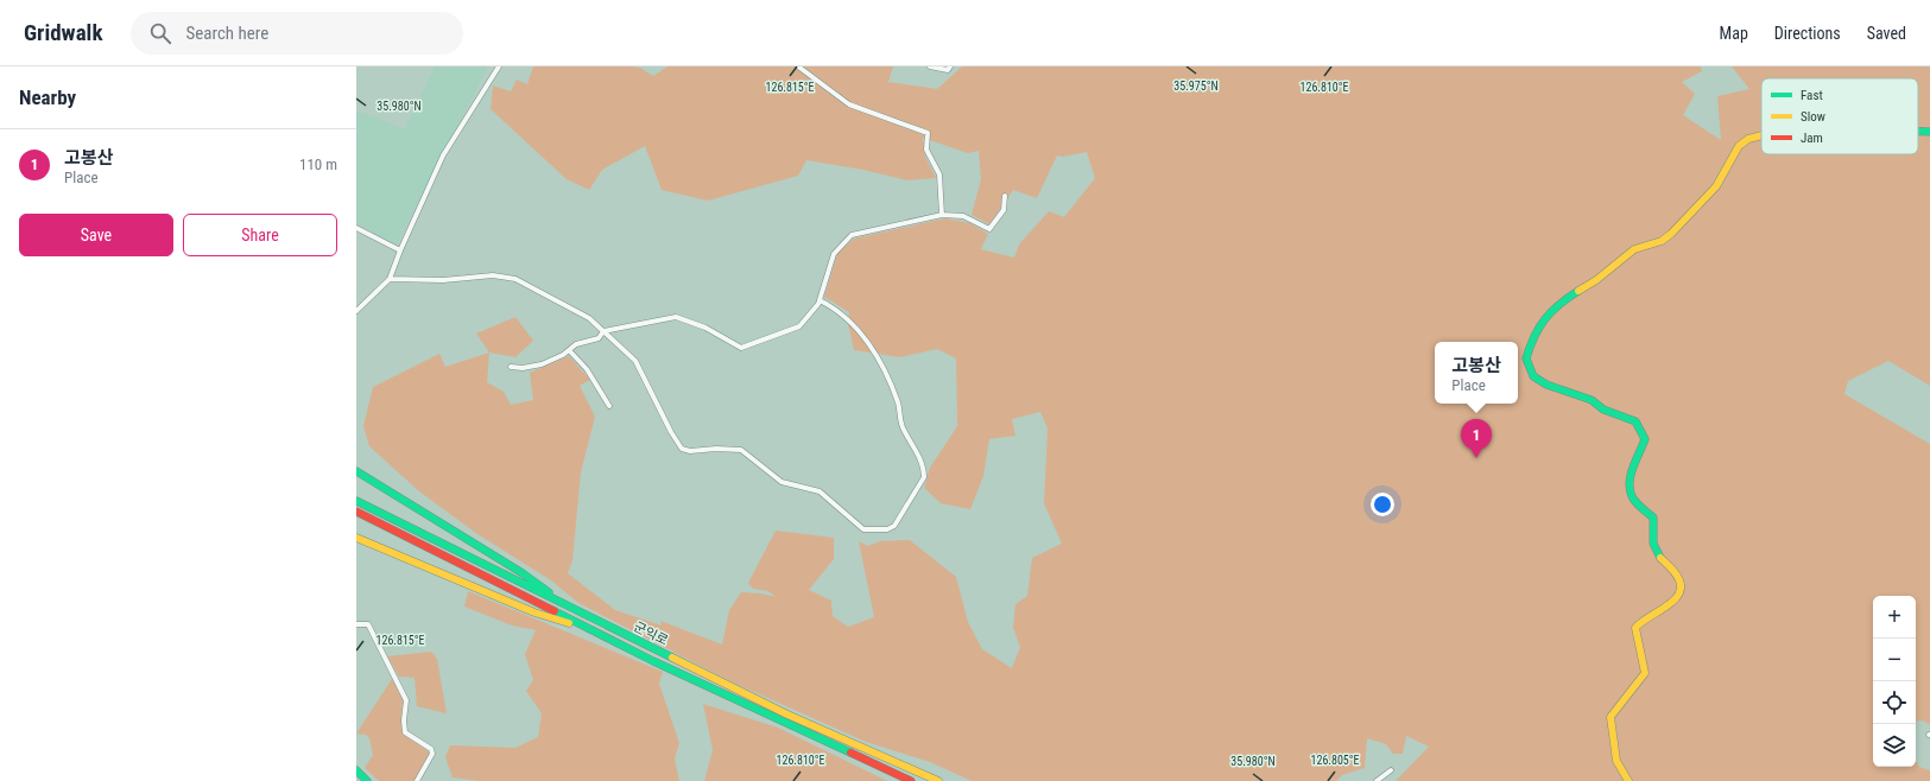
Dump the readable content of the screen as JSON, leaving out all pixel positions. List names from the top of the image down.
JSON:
{
  "streets": {
    "main road": ["군익로"]
  },
  "legend": ["Fast", "Slow", "Jam"],
  "page": {
    "header": "Gridwalk",
    "search": "Search here",
    "nav": ["Map", "Directions", "Saved"],
    "heading": "Nearby",
    "list": [
      {
        "mark": "1",
        "name": "고봉산",
        "note": "Place",
        "value": "110 m"
      }
    ],
    "buttons": ["Save", "Share"],
    "popup": ["고봉산", "Place"],
    "pins": "1",
    "map_buttons": ["+", "−"]
  },
  "coordinates": [
    "35.975°N",
    "126.815°E",
    "126.810°E",
    "35.980°N",
    "126.805°E"
  ]
}
